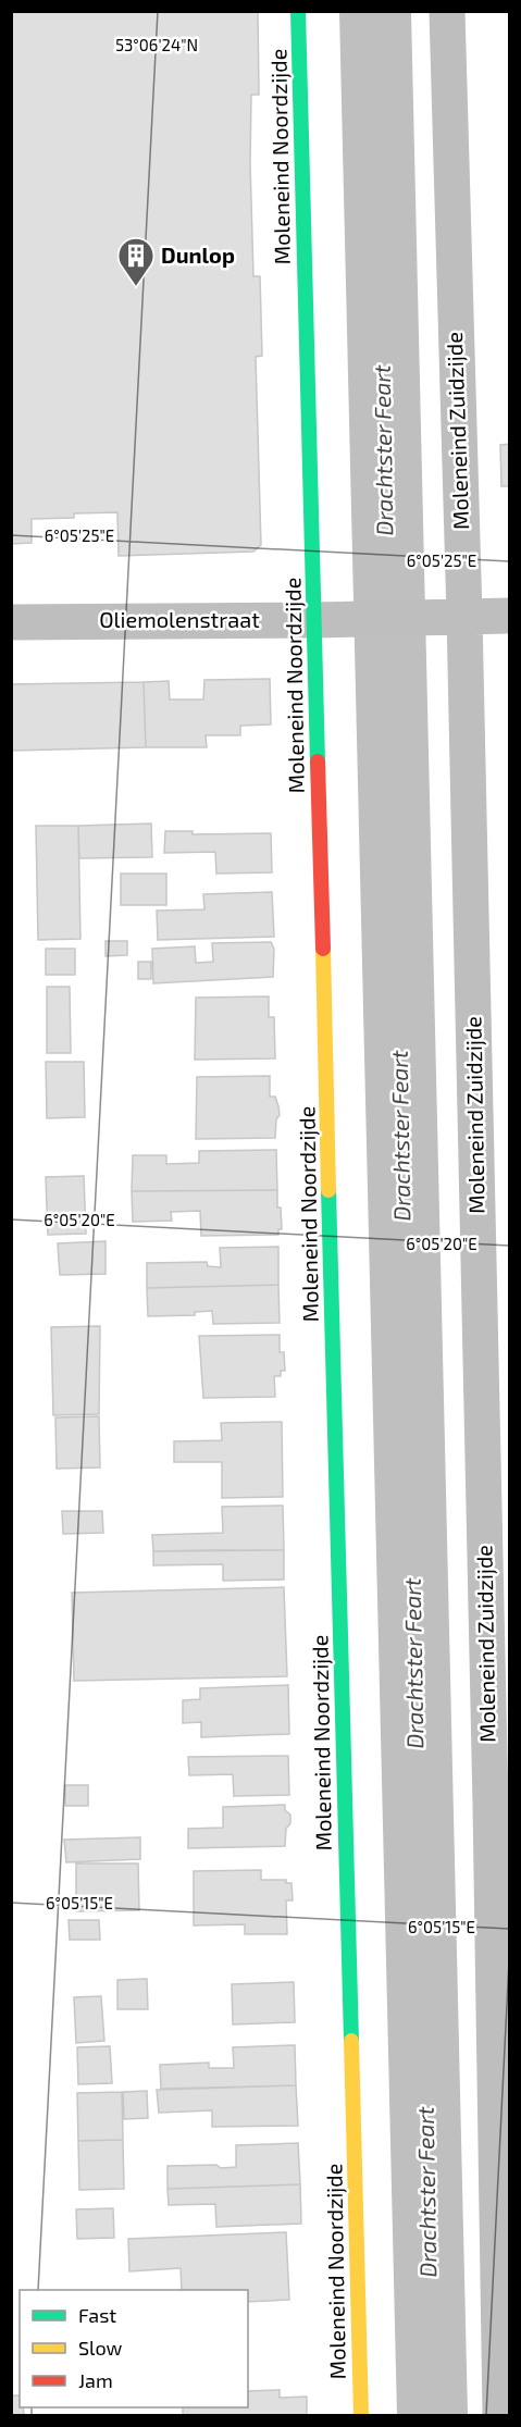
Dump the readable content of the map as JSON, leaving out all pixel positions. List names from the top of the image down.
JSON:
{
  "streets": {
    "street": ["Moleneind Noordzijde", "Moleneind Zuidzijde", "Oliemolenstraat"]
  },
  "crossings": [
    ["Moleneind Noordzijde", "Oliemolenstraat"],
    ["Moleneind Zuidzijde", "Oliemolenstraat"]
  ],
  "water": ["Drachtster Feart"],
  "places": {
    "building": ["Dunlop"]
  },
  "legend": ["Fast", "Slow", "Jam"],
  "coordinates": [
    "53°06'24\"N",
    "6°05'25\"E",
    "6°05'20\"E",
    "6°05'15\"E"
  ]
}
